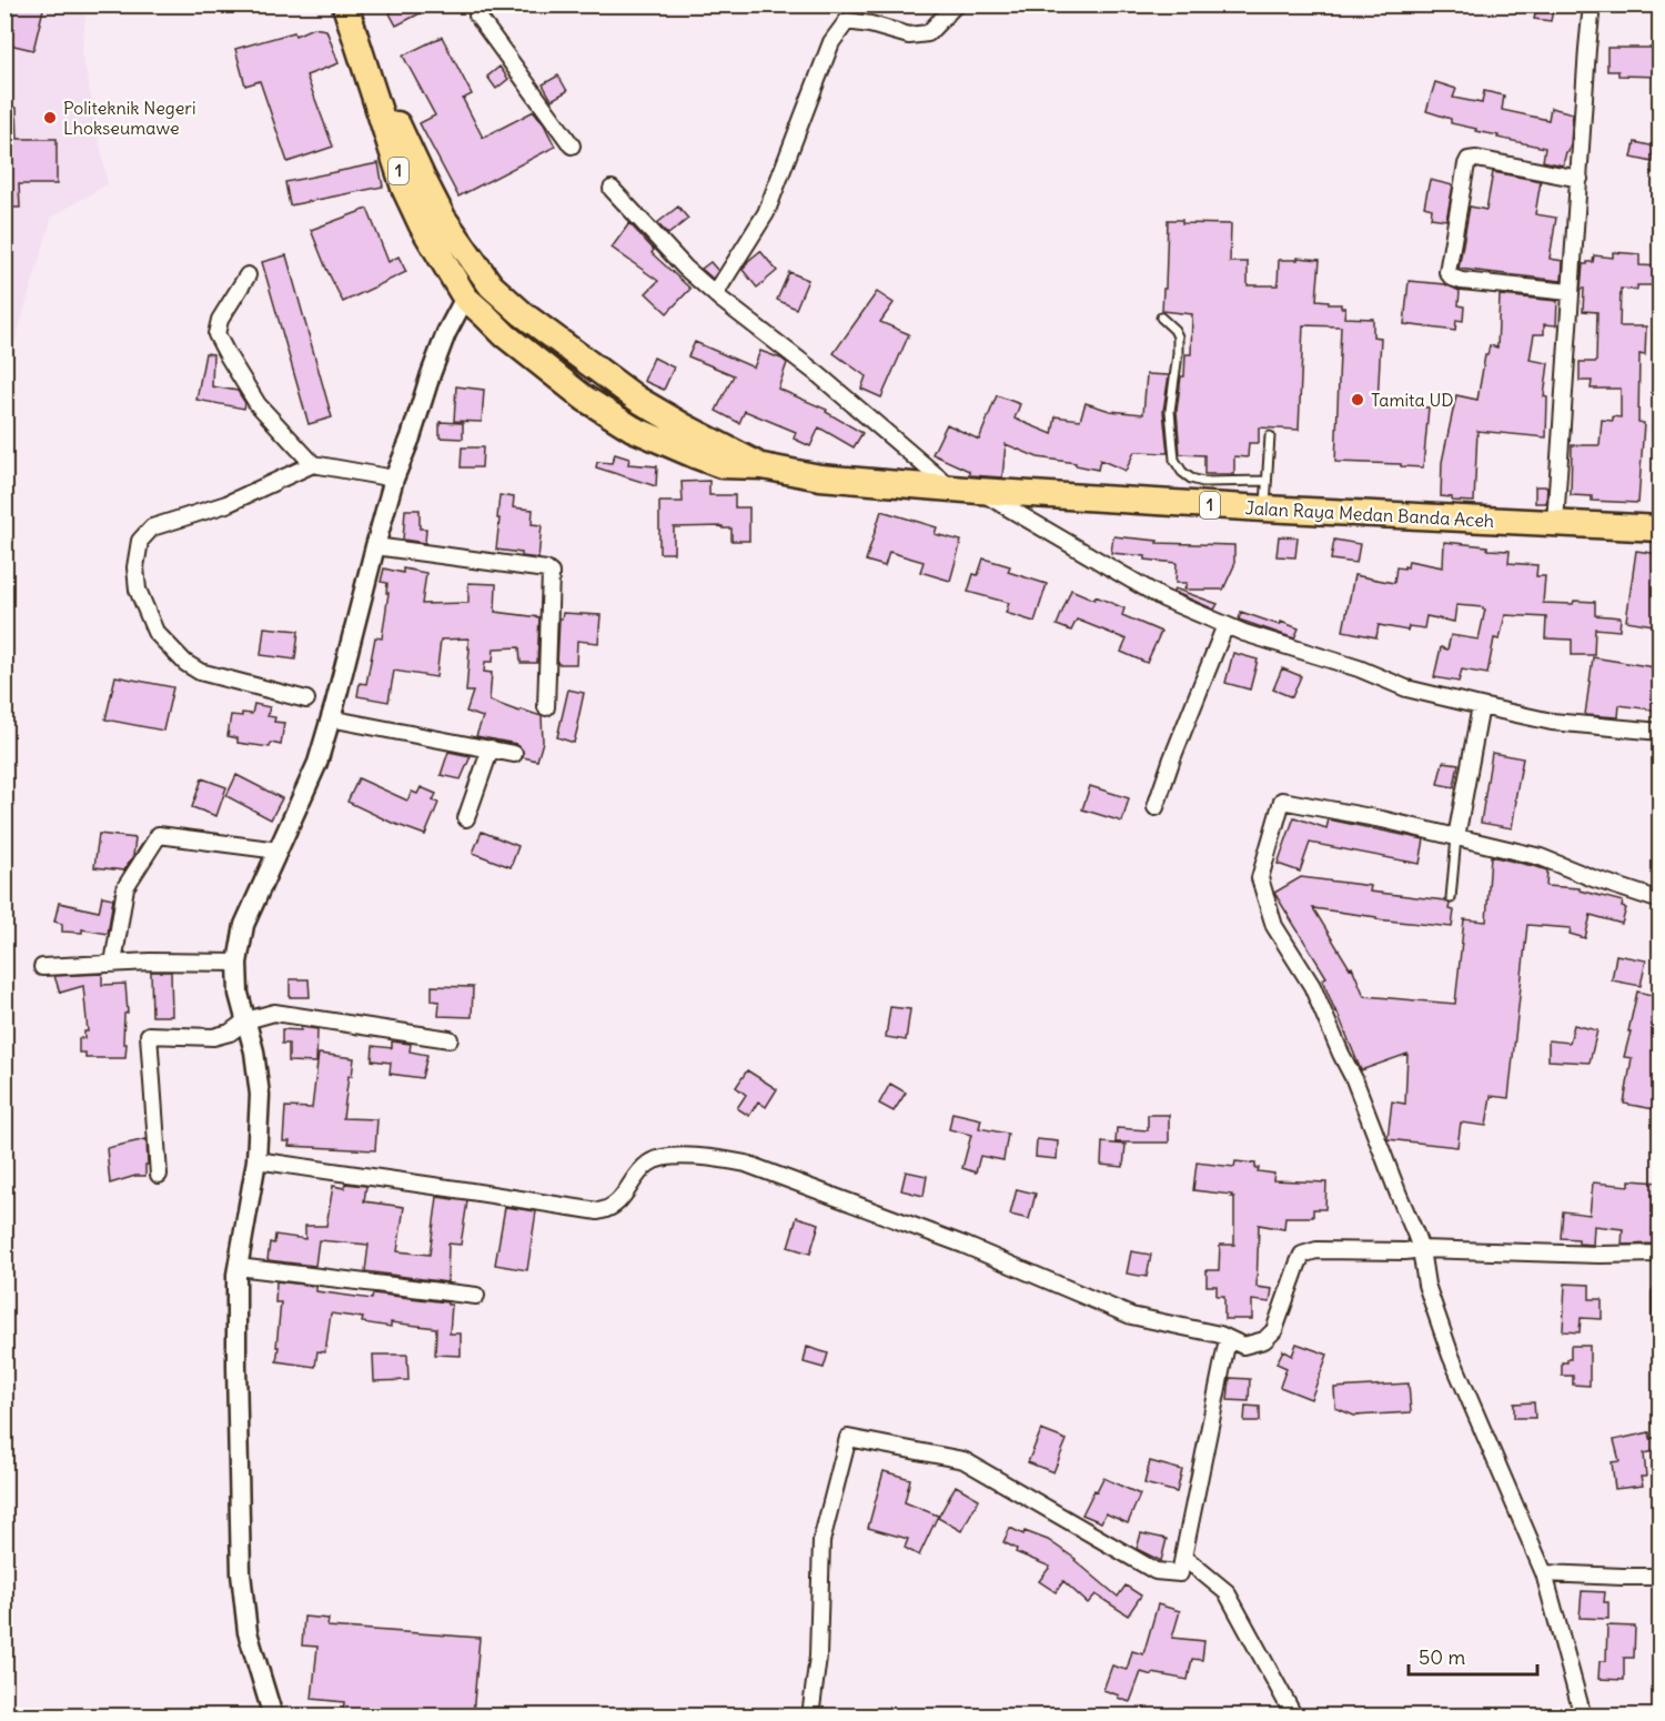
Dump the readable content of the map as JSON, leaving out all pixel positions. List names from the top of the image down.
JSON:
{
  "streets": {
    "highway": ["1", "Jalan Raya Medan Banda Aceh"]
  },
  "places": ["Politeknik Negeri Lhokseumawe", "Tamita UD"],
  "scale_bar": "50 m"
}
